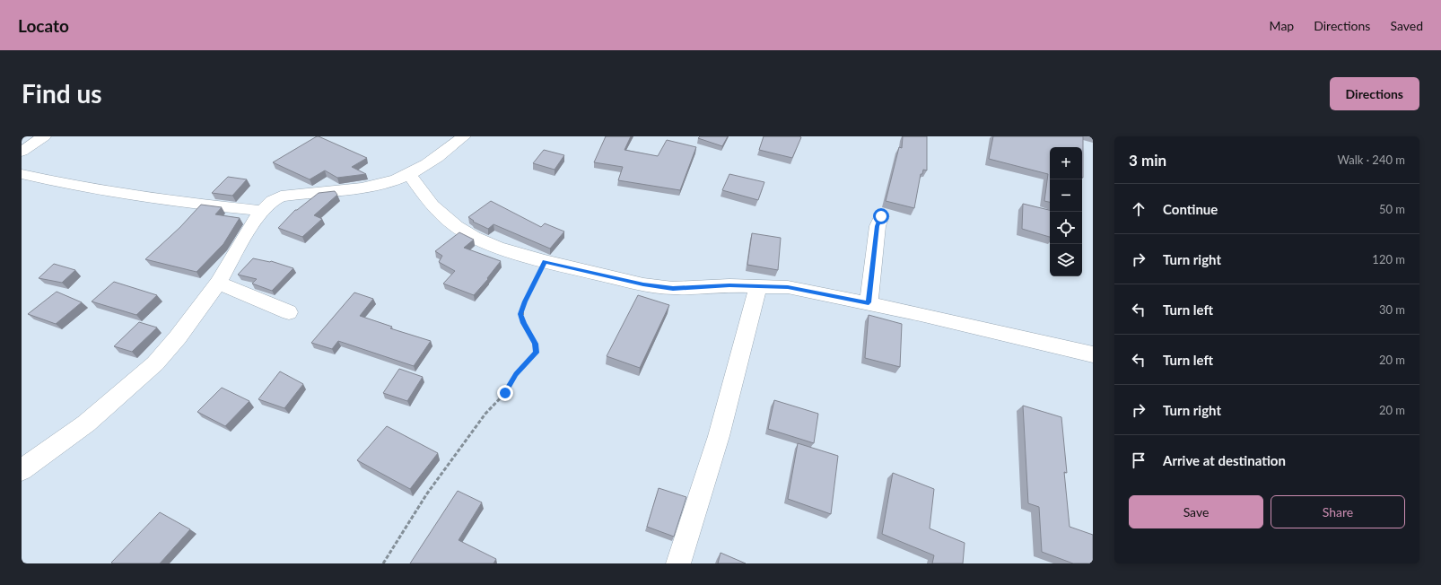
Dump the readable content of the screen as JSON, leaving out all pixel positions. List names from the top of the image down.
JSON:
{
  "page": {
    "header": "Locato",
    "nav": ["Map", "Directions", "Saved"],
    "buttons": [
      "Directions",
      ["Save", "Share"]
    ],
    "title": "Find us",
    "heading": ["3 min", "Walk · 240 m"],
    "map_buttons": ["+", "−"],
    "list": [
      ["Continue", "50 m"],
      ["Turn right", "120 m"],
      ["Turn left", "30 m"],
      ["Turn left", "20 m"],
      ["Turn right", "20 m"],
      "Arrive at destination"
    ]
  }
}
